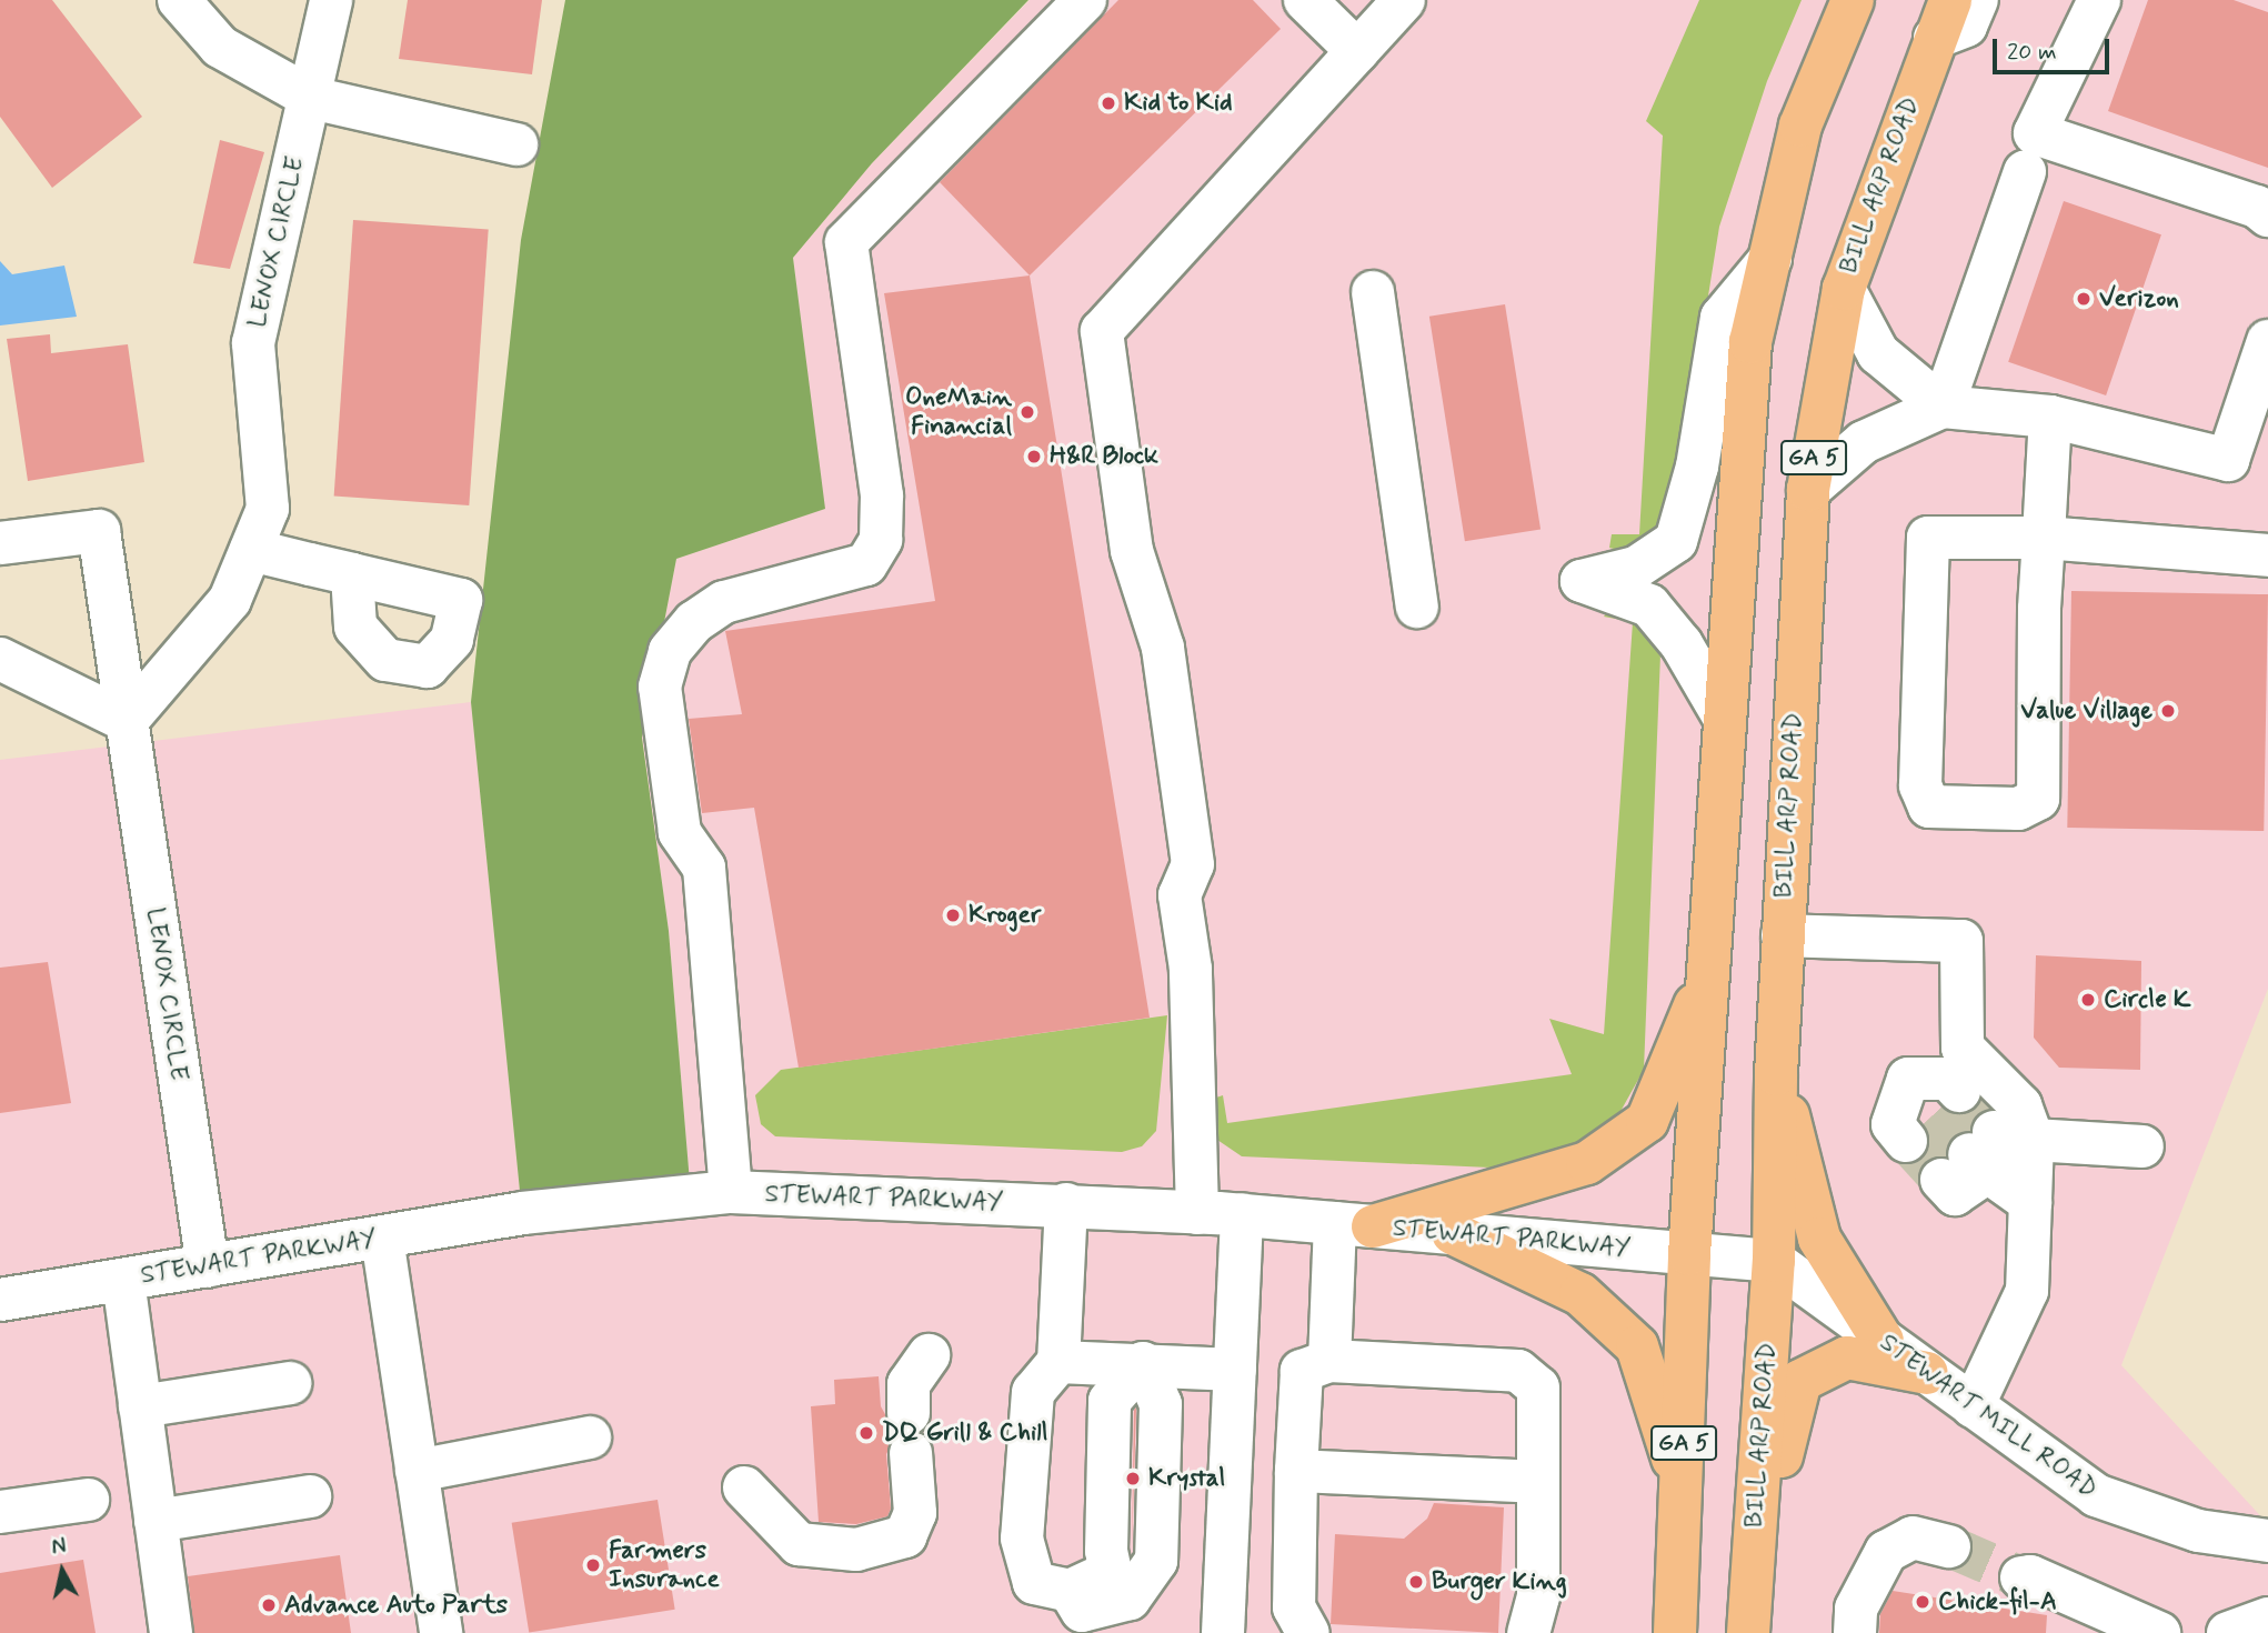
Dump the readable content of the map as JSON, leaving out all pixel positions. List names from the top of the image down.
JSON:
{
  "streets": {
    "main road": ["BILL ARP ROAD", "GA 5"],
    "street": ["LENOX CIRCLE", "STEWART PARKWAY", "STEWART MILL ROAD"]
  },
  "crossings": [
    ["BILL ARP ROAD", "STEWART PARKWAY"],
    ["BILL ARP ROAD", "STEWART MILL ROAD"],
    ["LENOX CIRCLE", "STEWART PARKWAY"],
    ["GA 5", "STEWART PARKWAY"],
    ["STEWART PARKWAY", "STEWART MILL ROAD"]
  ],
  "places": [
    "Kid to Kid",
    "Verizon",
    "OneMain Financial",
    "H&R Block",
    "Value Village",
    "Kroger",
    "Circle K",
    "DQ Grill & Chill",
    "Krystal",
    "Farmers Insurance",
    "Burger King",
    "Chick-fil-A",
    "Advance Auto Parts"
  ],
  "scale_bar": "20 m",
  "north": "top"
}
